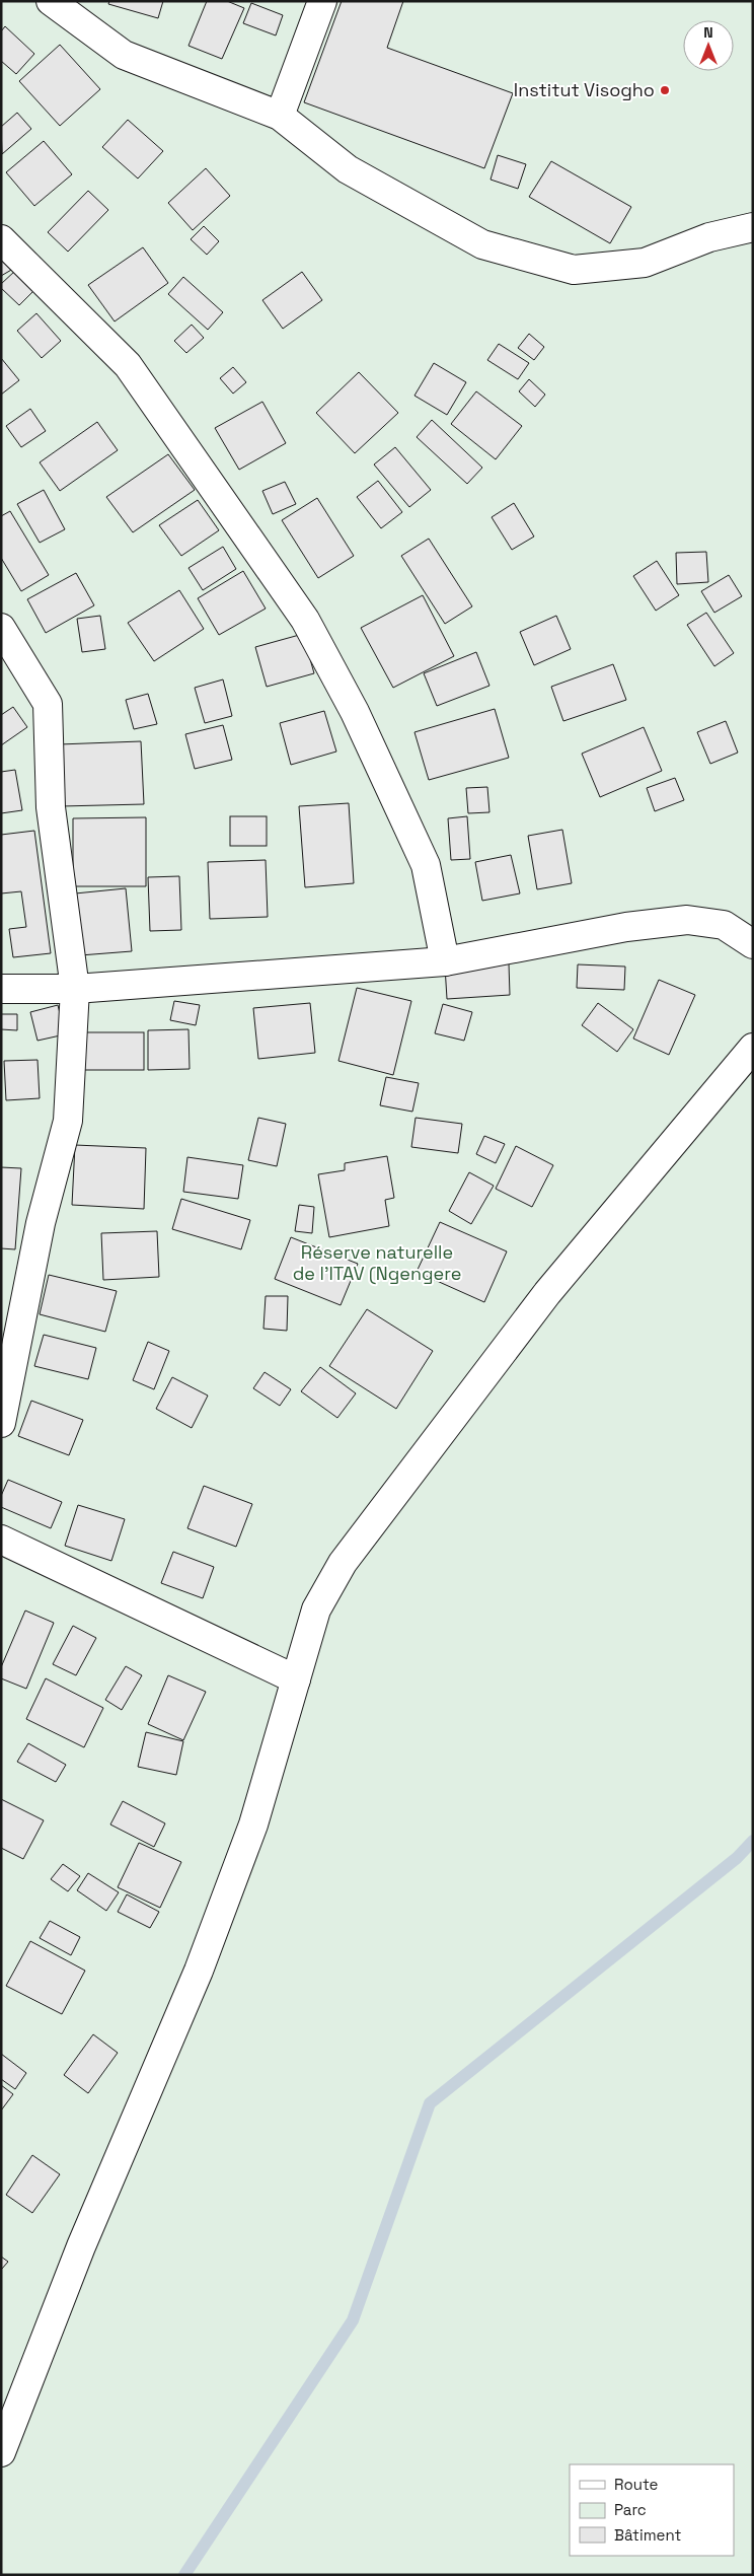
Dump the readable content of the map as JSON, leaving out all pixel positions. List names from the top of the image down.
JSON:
{
  "parks": ["Réserve naturelle de l'ITAV (Ngengere"],
  "places": ["Institut Visogho"],
  "legend": ["Route", "Parc", "Bâtiment"],
  "north": "top"
}
